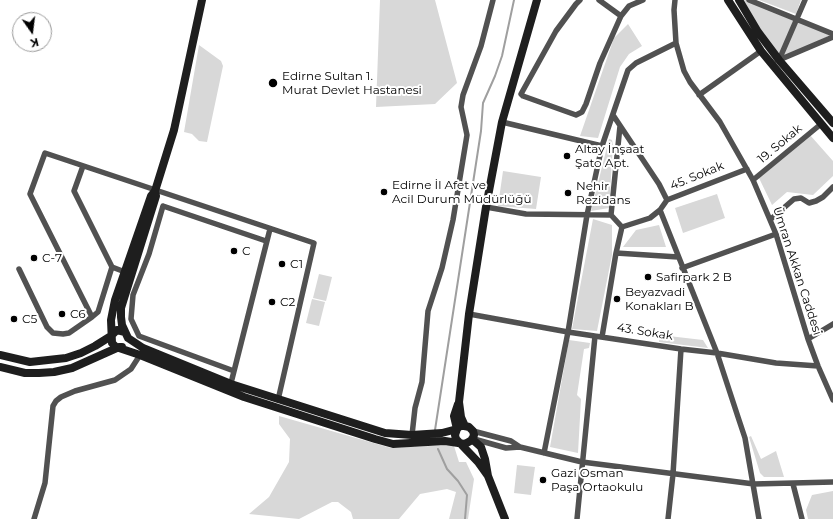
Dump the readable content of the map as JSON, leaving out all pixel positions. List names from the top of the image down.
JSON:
{
  "streets": {
    "street": [
      "19. Sokak",
      "45. Sokak",
      "Ümran Akkan Caddesi",
      "43. Sokak"
    ]
  },
  "crossings": [
    ["19. Sokak", "Ümran Akkan Caddesi"],
    ["45. Sokak", "Ümran Akkan Caddesi"],
    ["Ümran Akkan Caddesi", "43. Sokak"]
  ],
  "places": [
    "Edirne Sultan 1. Murat Devlet Hastanesi",
    "Altay İnşaat Şato Apt.",
    "Edirne İl Afet ve Acil Durum Müdürlüğü",
    "Nehir Rezidans",
    "C",
    "C-7",
    "C1",
    "Safirpark 2 B",
    "Beyazvadi Konakları B",
    "C2",
    "C6",
    "C5",
    "Gazi Osman Paşa Ortaokulu"
  ],
  "north": "bottom"
}
